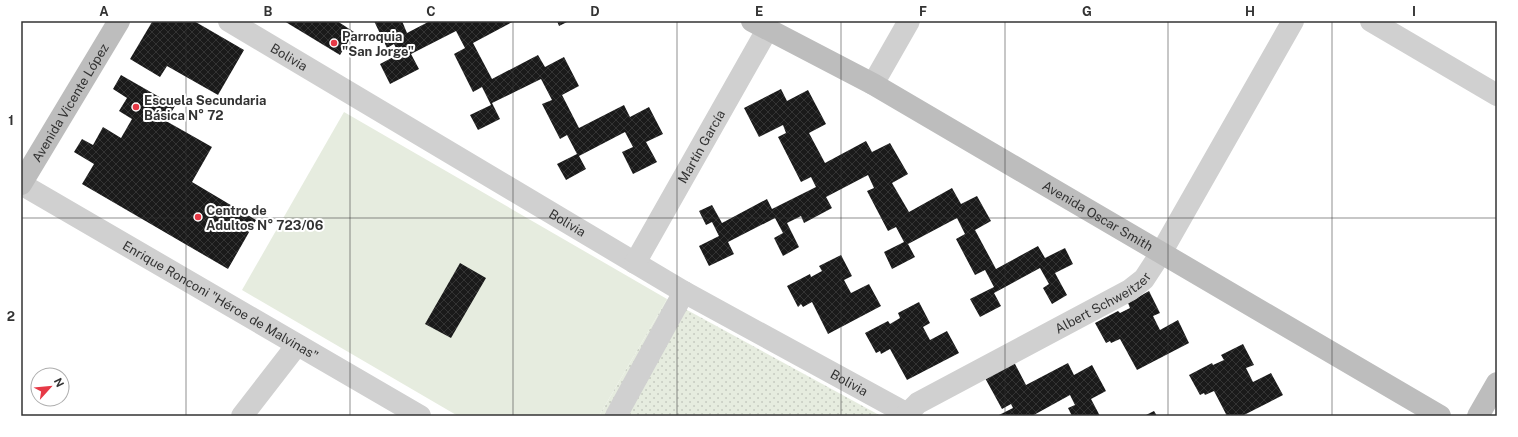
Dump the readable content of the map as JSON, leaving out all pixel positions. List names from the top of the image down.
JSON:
{
  "streets": {
    "main road": ["Avenida Vicente López", "Avenida Oscar Smith"],
    "street": [
      "Bolivia",
      "Martín García",
      "Enrique Ronconi \"Héroe de Malvinas\"",
      "Albert Schweitzer"
    ]
  },
  "crossings": [
    ["Bolivia", "Martín García"],
    ["Bolivia", "Albert Schweitzer"],
    ["Avenida Vicente López", "Enrique Ronconi \"Héroe de Malvinas\""],
    ["Martín García", "Avenida Oscar Smith"],
    ["Avenida Oscar Smith", "Albert Schweitzer"]
  ],
  "places": ["Parroquia \"San Jorge\"", "Escuela Secundaria Básica N° 72", "Centro de Adultos N° 723/06"],
  "north": "top right",
  "grid": {
    "columns": [
      "A",
      "B",
      "C",
      "D",
      "E",
      "F",
      "G",
      "H",
      "I"
    ],
    "rows": ["1", "2"]
  }
}
